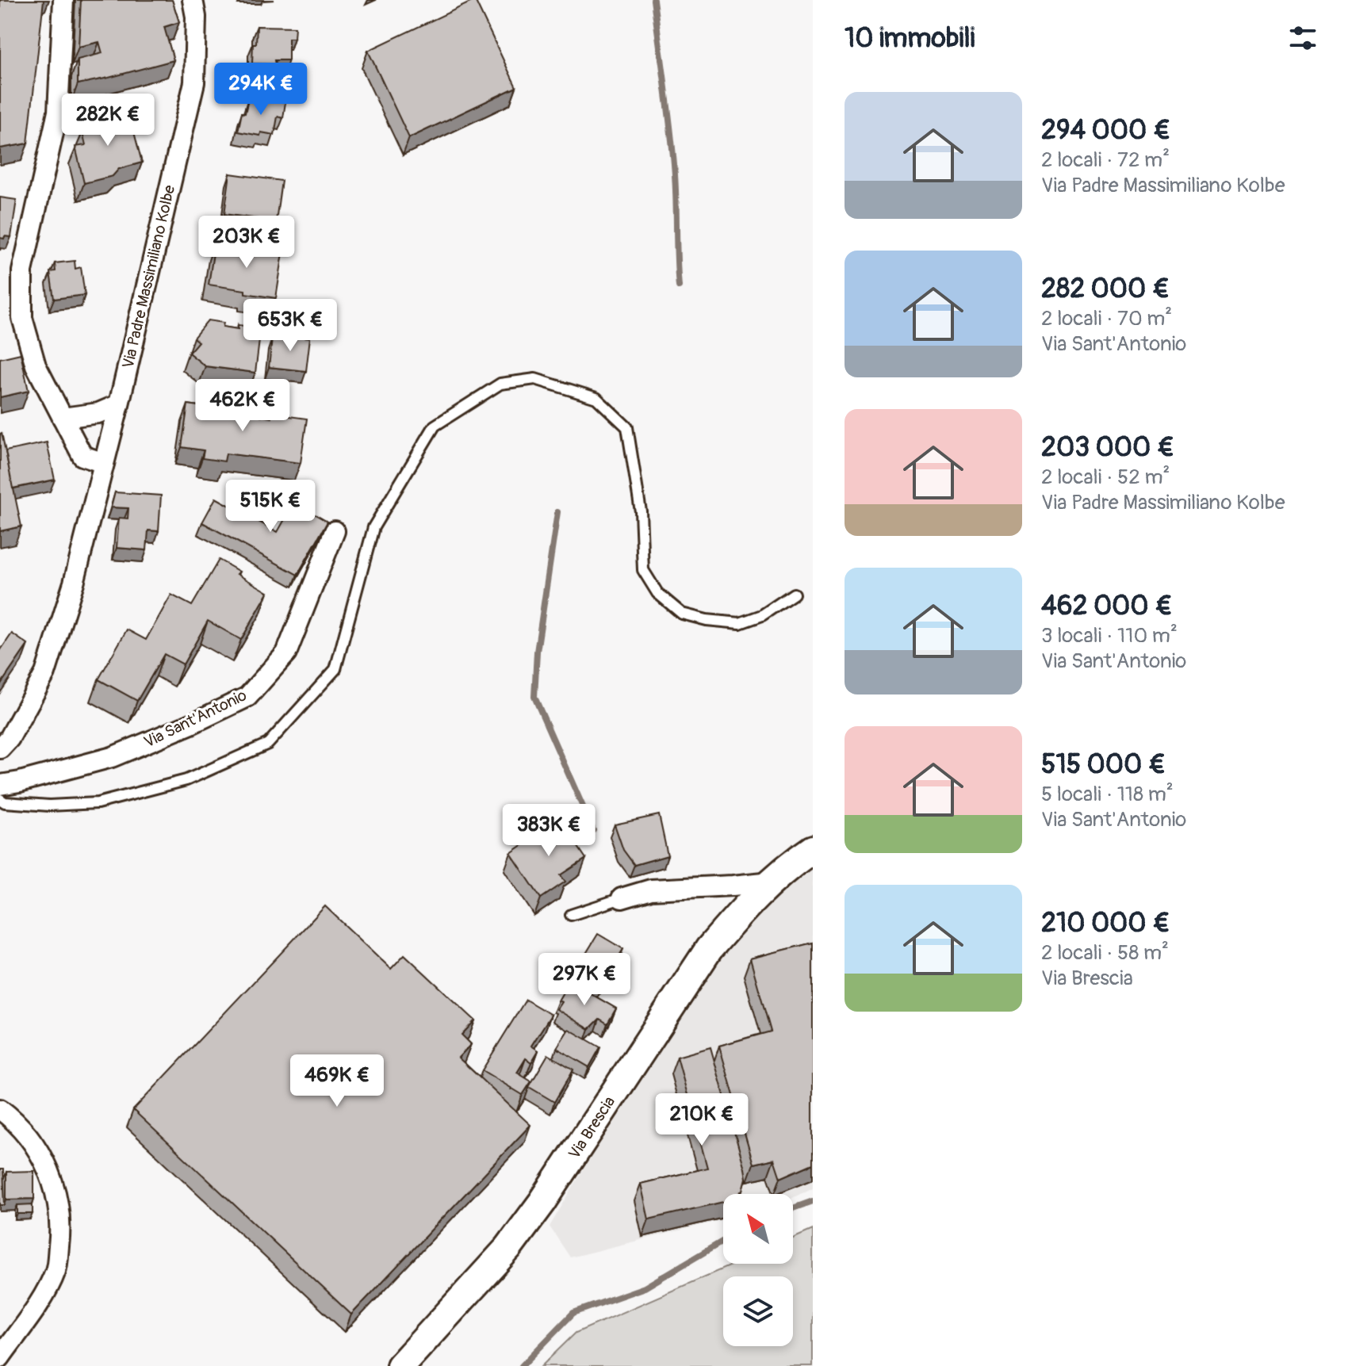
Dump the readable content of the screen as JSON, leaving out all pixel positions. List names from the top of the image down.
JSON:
{
  "streets": {
    "main road": ["Via Brescia"],
    "street": ["Via Padre Massimiliano Kolbe", "Via Sant'Antonio"]
  },
  "north": "top left",
  "page": {
    "heading": "10 immobili",
    "price": [
      "294K €",
      "282K €",
      "203K €",
      "653K €",
      "462K €",
      "515K €",
      "383K €",
      "297K €",
      "469K €",
      "210K €"
    ],
    "list": [
      {
        "name": "294 000 €",
        "note": "2 locali · 72 m² · Via Padre Massimiliano Kolbe"
      },
      {
        "name": "282 000 €",
        "note": "2 locali · 70 m² · Via Sant'Antonio"
      },
      {
        "name": "203 000 €",
        "note": "2 locali · 52 m² · Via Padre Massimiliano Kolbe"
      },
      {
        "name": "462 000 €",
        "note": "3 locali · 110 m² · Via Sant'Antonio"
      },
      {
        "name": "515 000 €",
        "note": "5 locali · 118 m² · Via Sant'Antonio"
      },
      {
        "name": "210 000 €",
        "note": "2 locali · 58 m² · Via Brescia"
      }
    ]
  }
}
